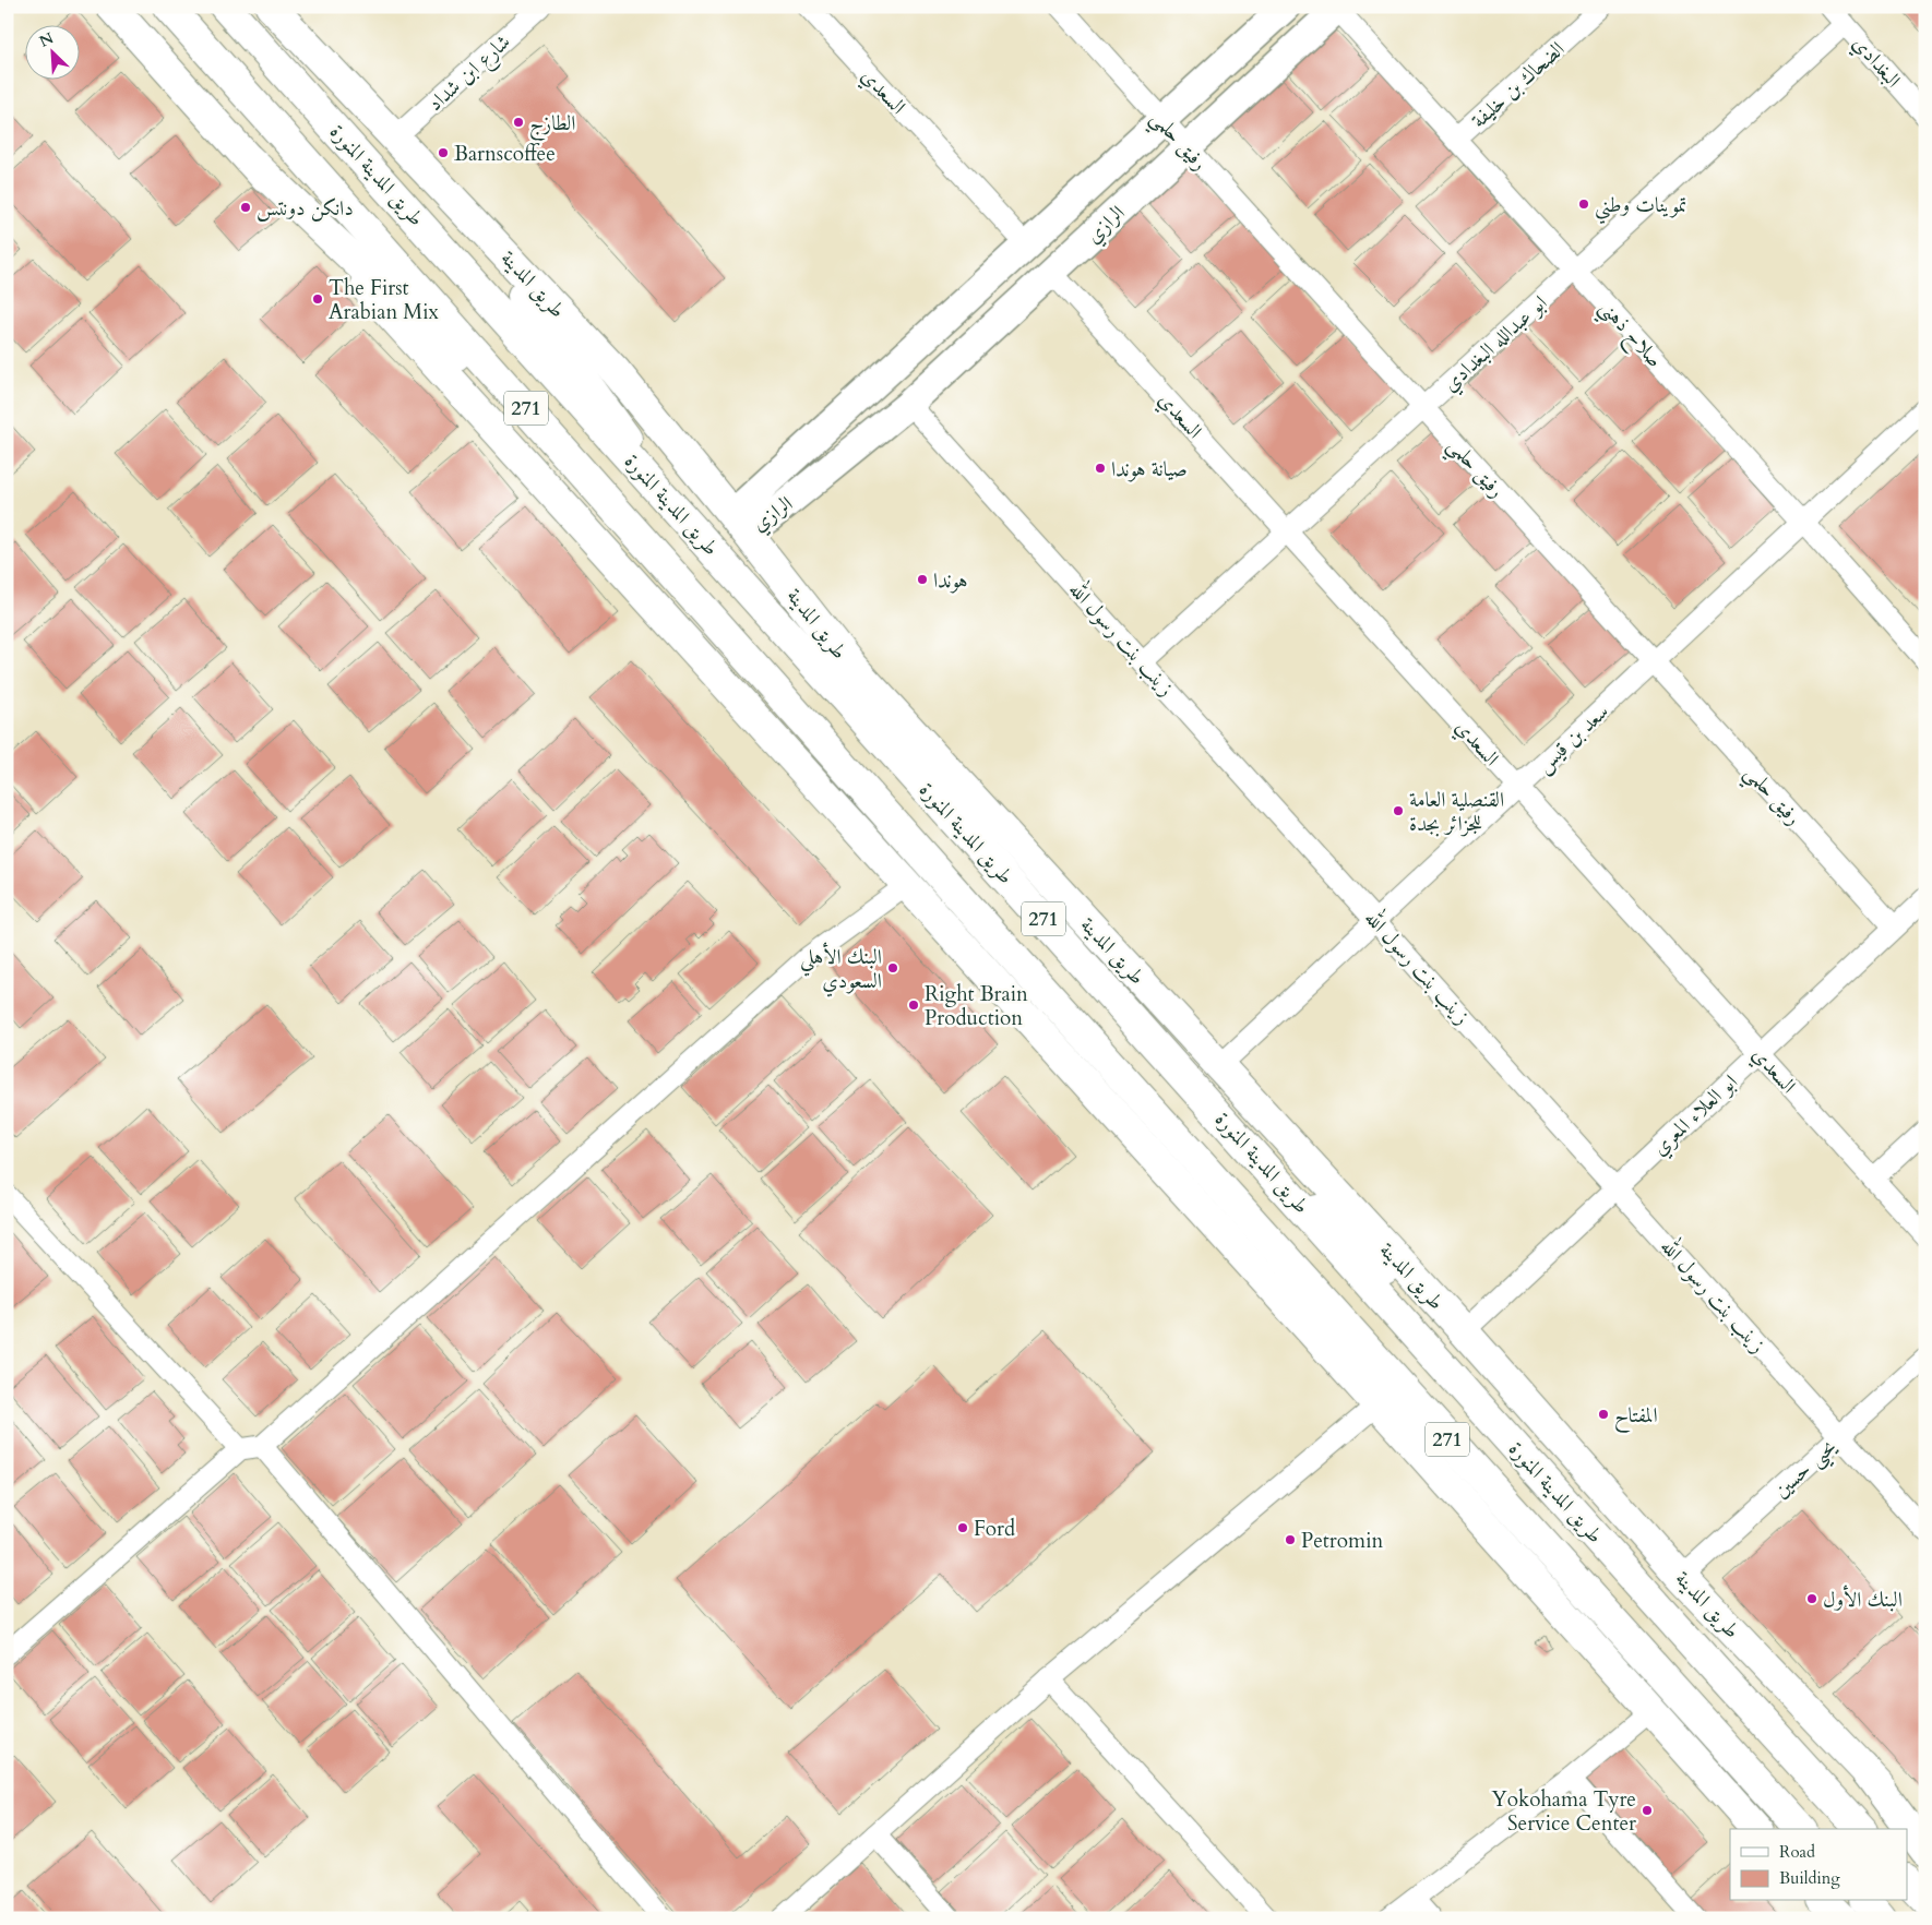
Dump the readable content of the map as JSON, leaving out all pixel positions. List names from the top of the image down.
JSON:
{
  "streets": {
    "main road": ["طريق المدينة المنورة", "طريق المدينة", "271"],
    "street": [
      "البغدادي",
      "شارع ابن شداد",
      "الضحاك بن خليفة",
      "السعدي",
      "رفيق حلمي",
      "الرازي",
      "صلاح ذهني",
      "ابو عبدالله البغدادي",
      "زينب بنت رسول الله",
      "سعد بن قيس",
      "ابو العلاء المعري",
      "يحيى حسين"
    ]
  },
  "crossings": [
    ["البغدادي", "ابو عبدالله البغدادي"],
    ["شارع ابن شداد", "طريق المدينة"],
    ["الضحاك بن خليفة", "صلاح ذهني"],
    ["السعدي", "الرازي"],
    ["السعدي", "ابو عبدالله البغدادي"],
    ["السعدي", "سعد بن قيس"],
    ["السعدي", "ابو العلاء المعري"],
    ["رفيق حلمي", "الرازي"],
    ["رفيق حلمي", "ابو عبدالله البغدادي"],
    ["رفيق حلمي", "سعد بن قيس"],
    ["رفيق حلمي", "ابو العلاء المعري"],
    ["الرازي", "طريق المدينة"],
    ["الرازي", "صلاح ذهني"],
    ["الرازي", "زينب بنت رسول الله"],
    ["طريق المدينة", "سعد بن قيس"],
    ["طريق المدينة", "ابو العلاء المعري"],
    ["طريق المدينة", "يحيى حسين"],
    ["صلاح ذهني", "ابو عبدالله البغدادي"],
    ["صلاح ذهني", "سعد بن قيس"],
    ["ابو عبدالله البغدادي", "زينب بنت رسول الله"],
    ["زينب بنت رسول الله", "سعد بن قيس"],
    ["زينب بنت رسول الله", "ابو العلاء المعري"],
    ["زينب بنت رسول الله", "يحيى حسين"]
  ],
  "places": [
    "الطازج",
    "Barnscoffee",
    "تموينات وطني",
    "دانكن دونتس",
    "The First Arabian Mix",
    "صيانة هوندا",
    "هوندا",
    "القنصلية العامة للجزائر بجدة",
    "البنك الأهلي السعودي",
    "Right Brain Production",
    "المفتاح",
    "Ford",
    "Petromin",
    "البنك الأول",
    "Yokohama Tyre Service Center"
  ],
  "legend": ["Road", "Building"],
  "north": "top left"
}
